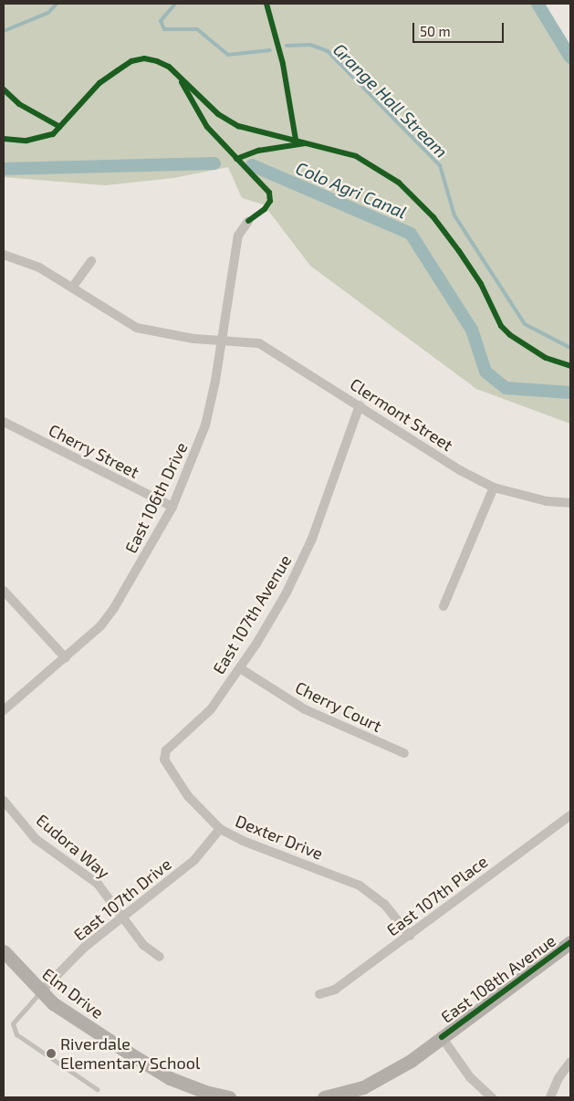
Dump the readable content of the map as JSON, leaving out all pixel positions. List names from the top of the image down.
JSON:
{
  "streets": {
    "street": [
      "Clermont Street",
      "Cherry Street",
      "East 106th Drive",
      "East 107th Avenue",
      "Cherry Court",
      "Dexter Drive",
      "Eudora Way",
      "East 107th Place",
      "East 107th Drive",
      "East 108th Avenue",
      "Elm Drive"
    ]
  },
  "crossings": [
    ["Clermont Street", "East 106th Drive"],
    ["Clermont Street", "East 107th Avenue"],
    ["Cherry Street", "East 106th Drive"],
    ["East 107th Avenue", "Cherry Court"],
    ["East 107th Avenue", "Dexter Drive"],
    ["Dexter Drive", "East 107th Place"],
    ["Dexter Drive", "East 107th Drive"],
    ["Eudora Way", "East 107th Drive"],
    ["East 107th Drive", "Elm Drive"]
  ],
  "water": ["Grange Hall Stream", "Colo Agri Canal"],
  "places": ["Riverdale Elementary School"],
  "scale_bar": "50 m"
}
